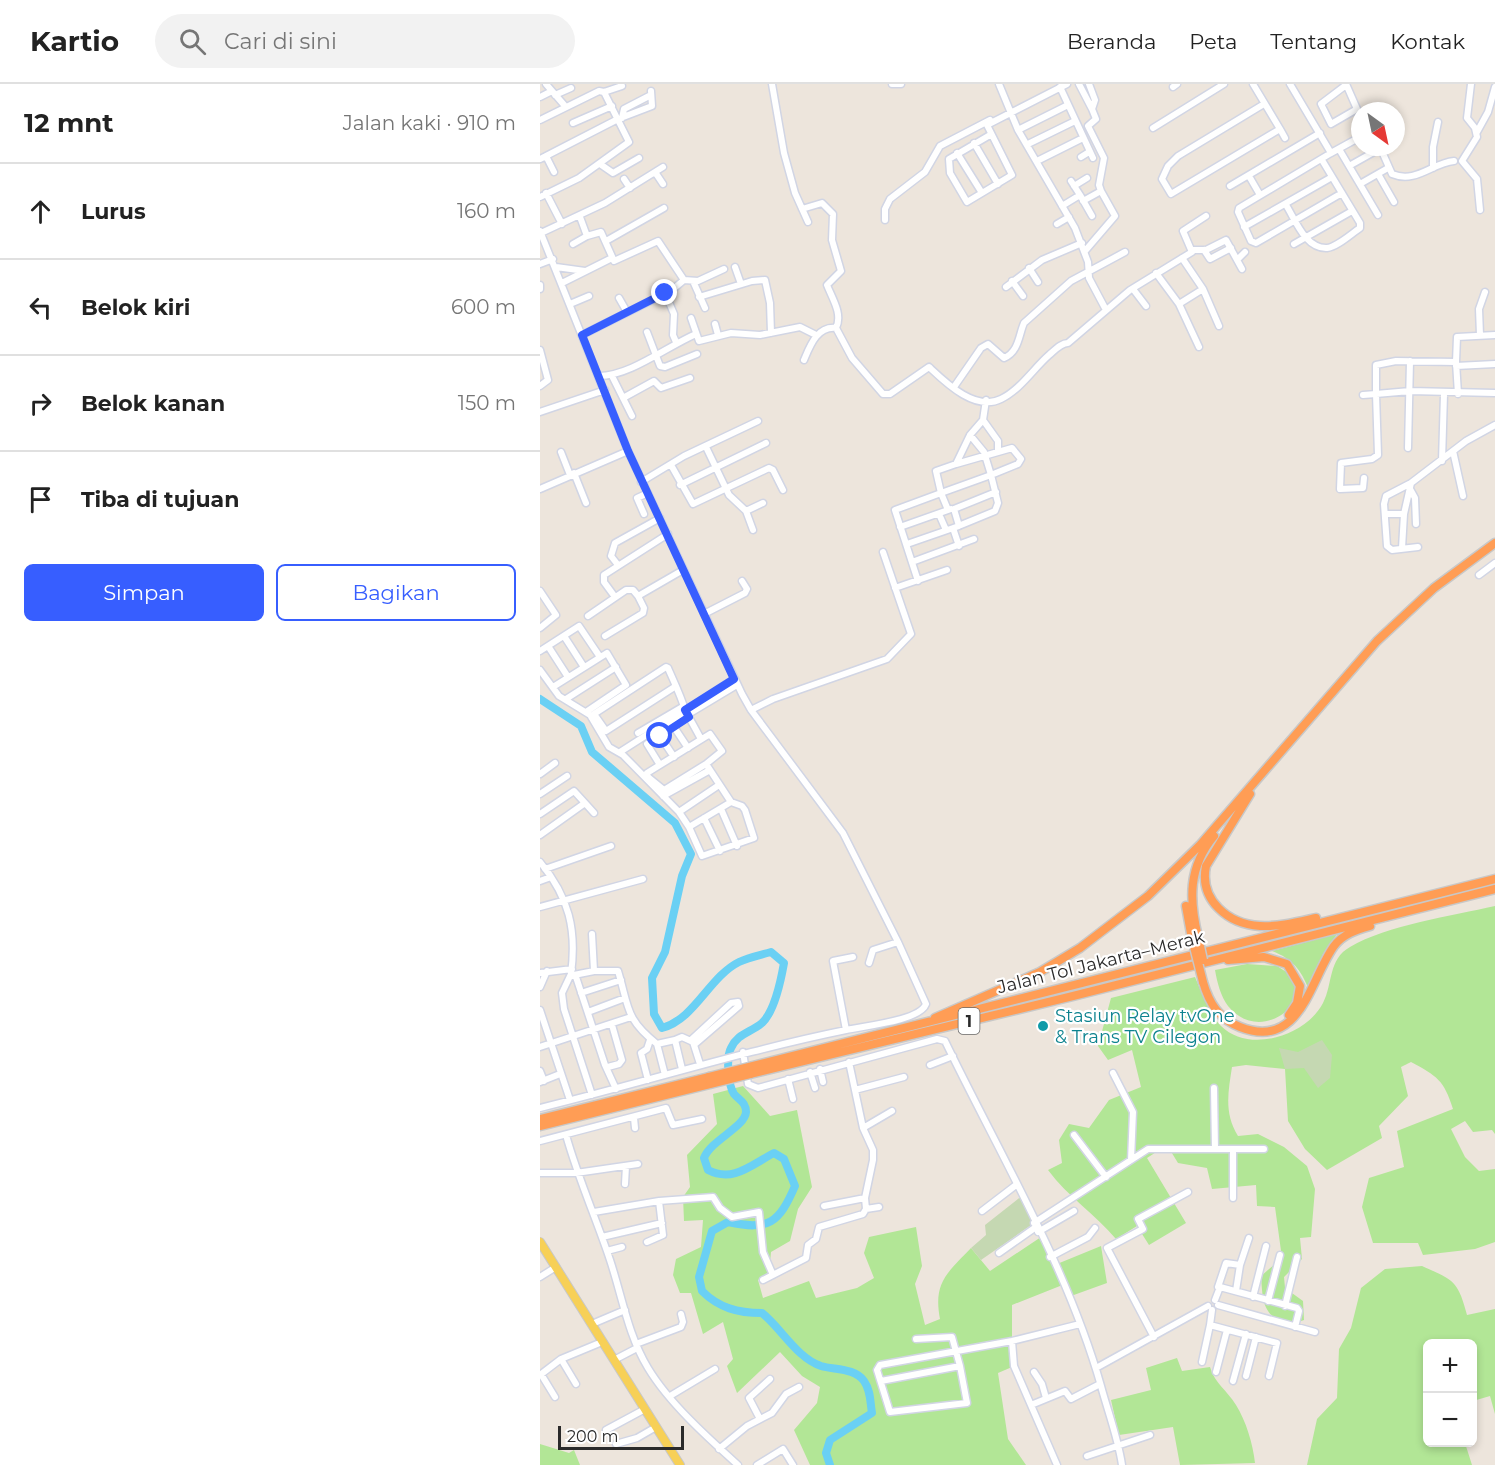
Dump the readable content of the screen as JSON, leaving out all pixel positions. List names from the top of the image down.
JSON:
{
  "streets": {
    "highway": ["Jalan Tol Jakarta–Merak", "1"]
  },
  "places": ["Stasiun Relay tvOne & Trans TV Cilegon"],
  "scale_bar": "200 m",
  "north": "bottom right",
  "page": {
    "header": "Kartio",
    "search": "Cari di sini",
    "nav": [
      "Beranda",
      "Peta",
      "Tentang",
      "Kontak"
    ],
    "heading": ["12 mnt", "Jalan kaki · 910 m"],
    "list": [
      ["Lurus", "160 m"],
      ["Belok kiri", "600 m"],
      ["Belok kanan", "150 m"],
      "Tiba di tujuan"
    ],
    "buttons": ["Simpan", "Bagikan"],
    "map_buttons": ["+", "−"],
    "scale": "200 m"
  }
}
